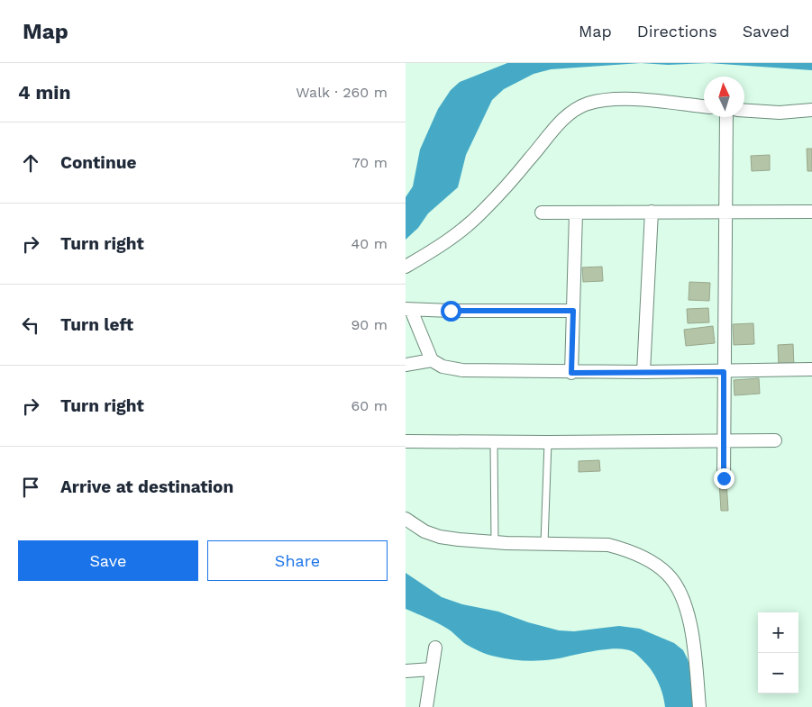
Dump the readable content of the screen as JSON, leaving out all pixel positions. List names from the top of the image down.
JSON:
{
  "north": "top",
  "page": {
    "header": "Map",
    "nav": ["Map", "Directions", "Saved"],
    "heading": ["4 min", "Walk · 260 m"],
    "list": [
      ["Continue", "70 m"],
      ["Turn right", "40 m"],
      ["Turn left", "90 m"],
      ["Turn right", "60 m"],
      "Arrive at destination"
    ],
    "buttons": ["Save", "Share"],
    "map_buttons": ["+", "−"]
  }
}
